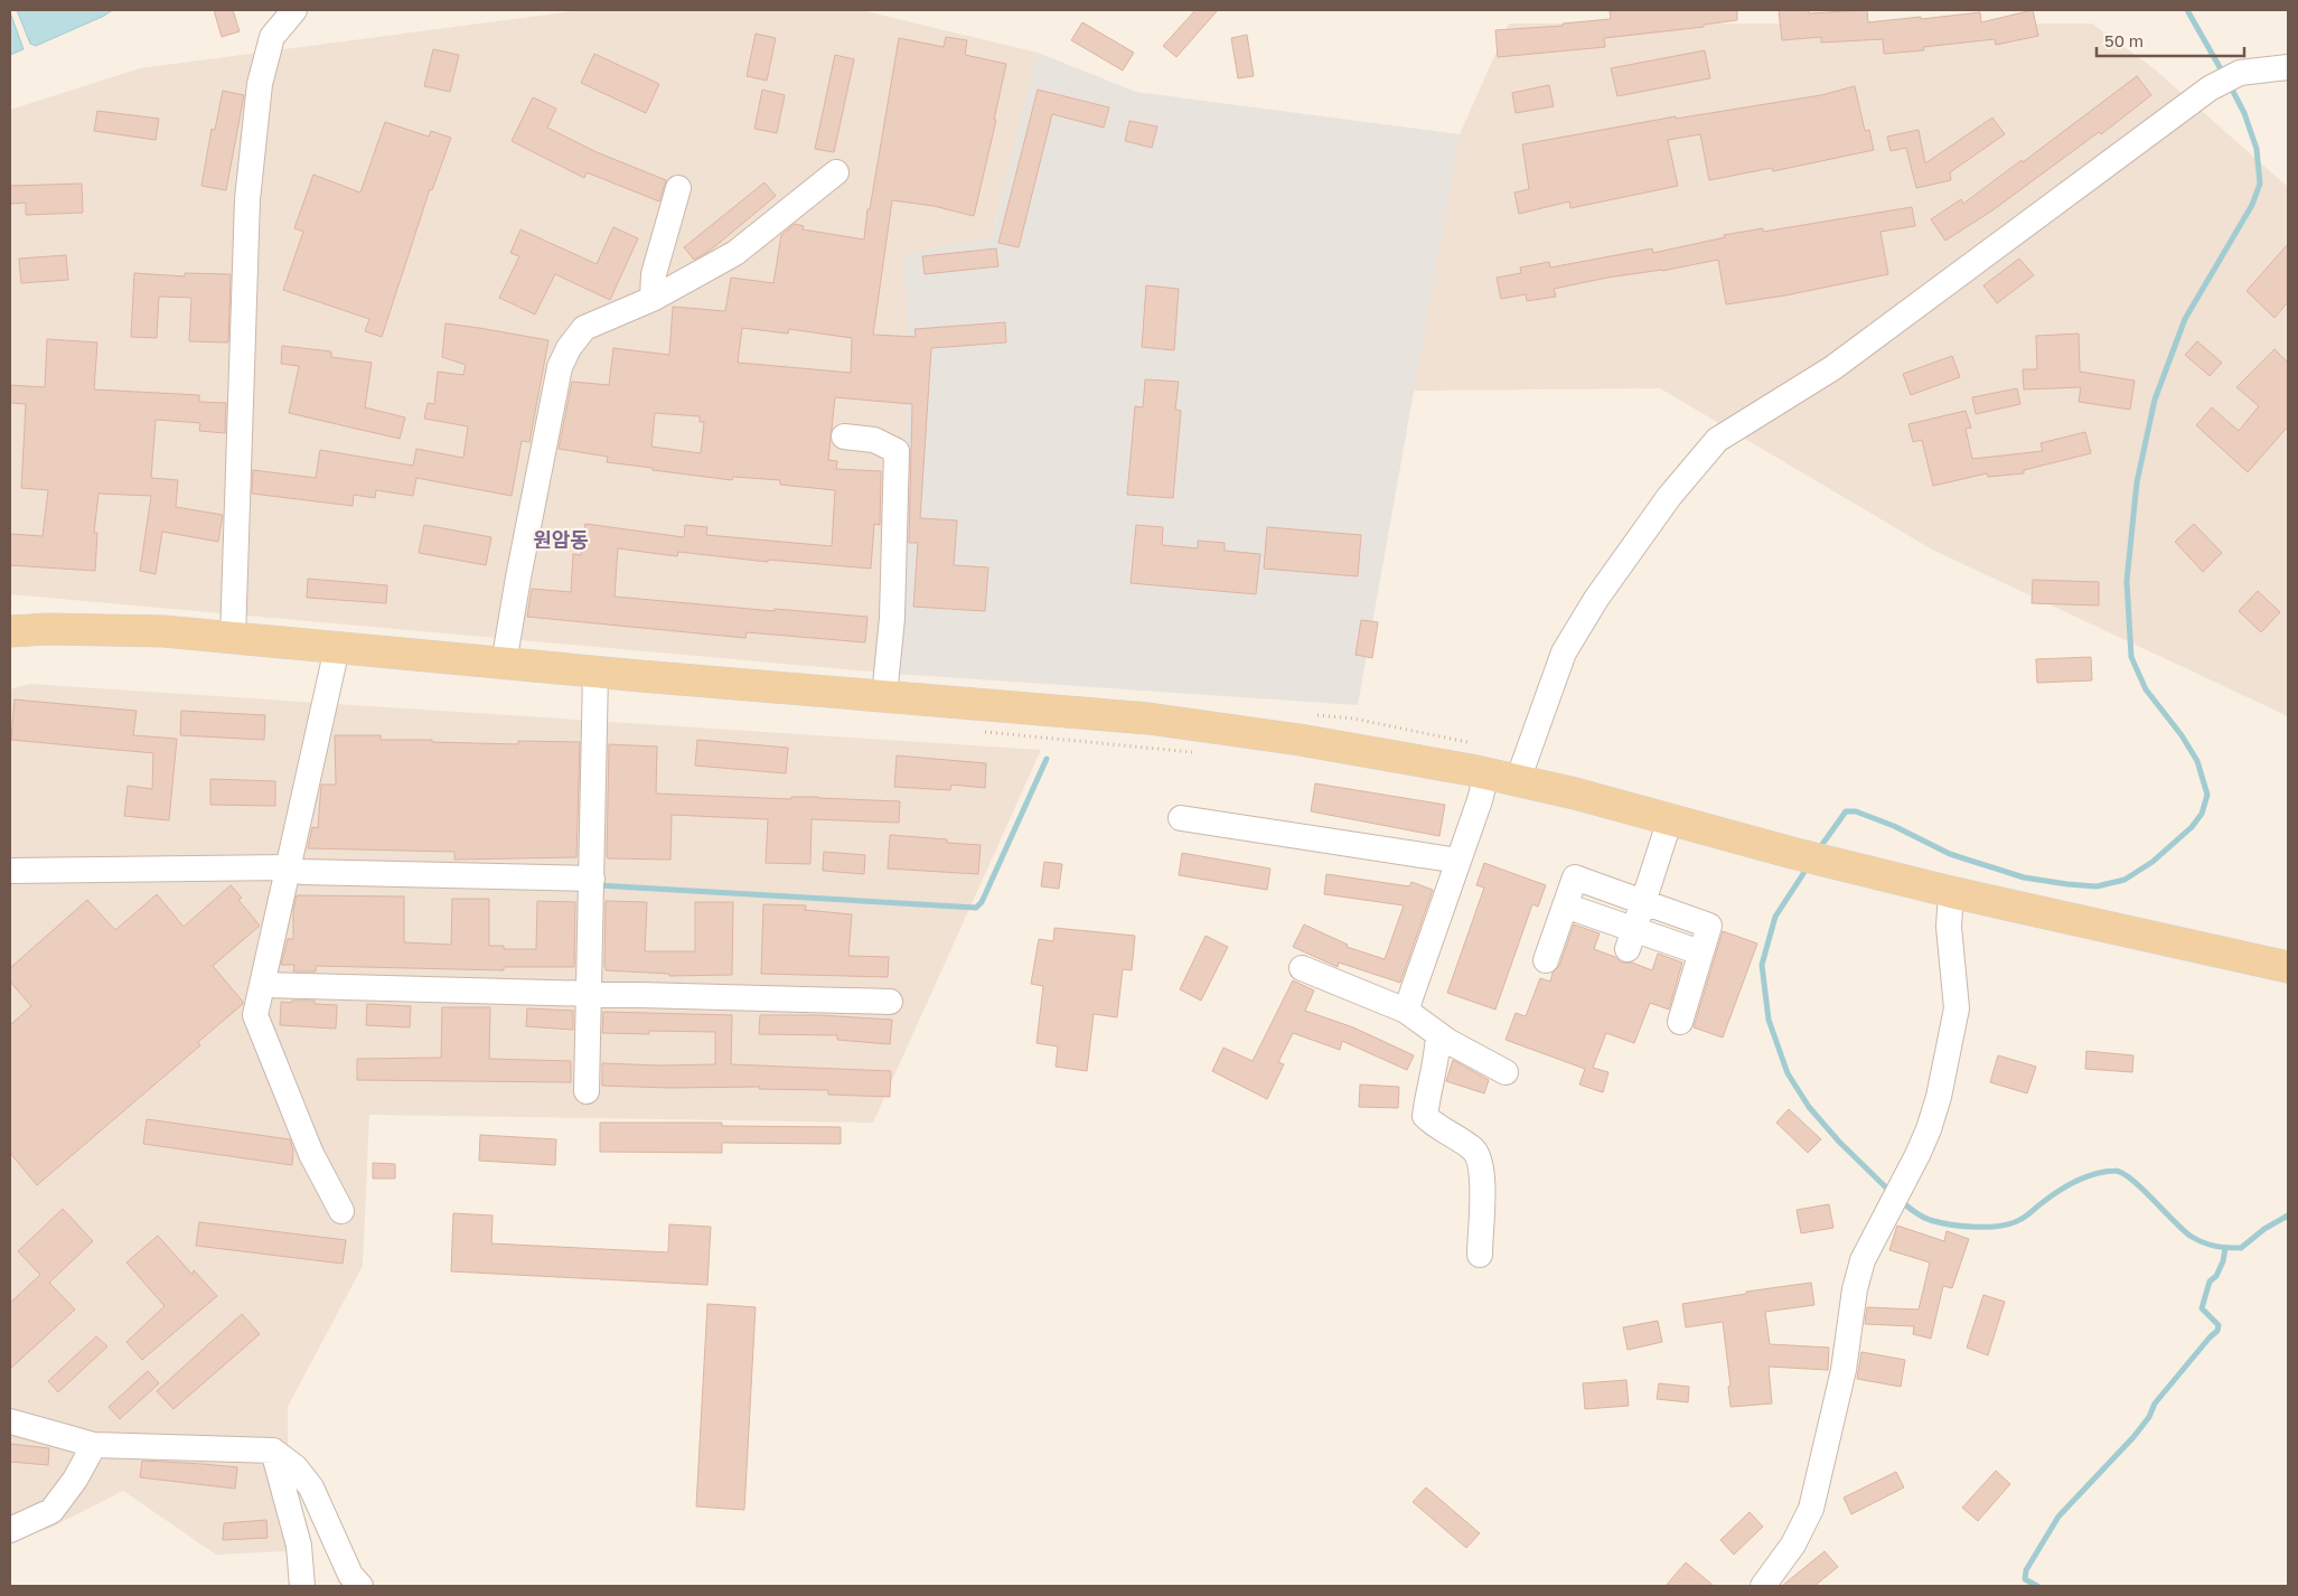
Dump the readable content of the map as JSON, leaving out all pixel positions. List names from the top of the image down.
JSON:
{
  "districts": ["원암동"],
  "scale_bar": "50 m"
}
